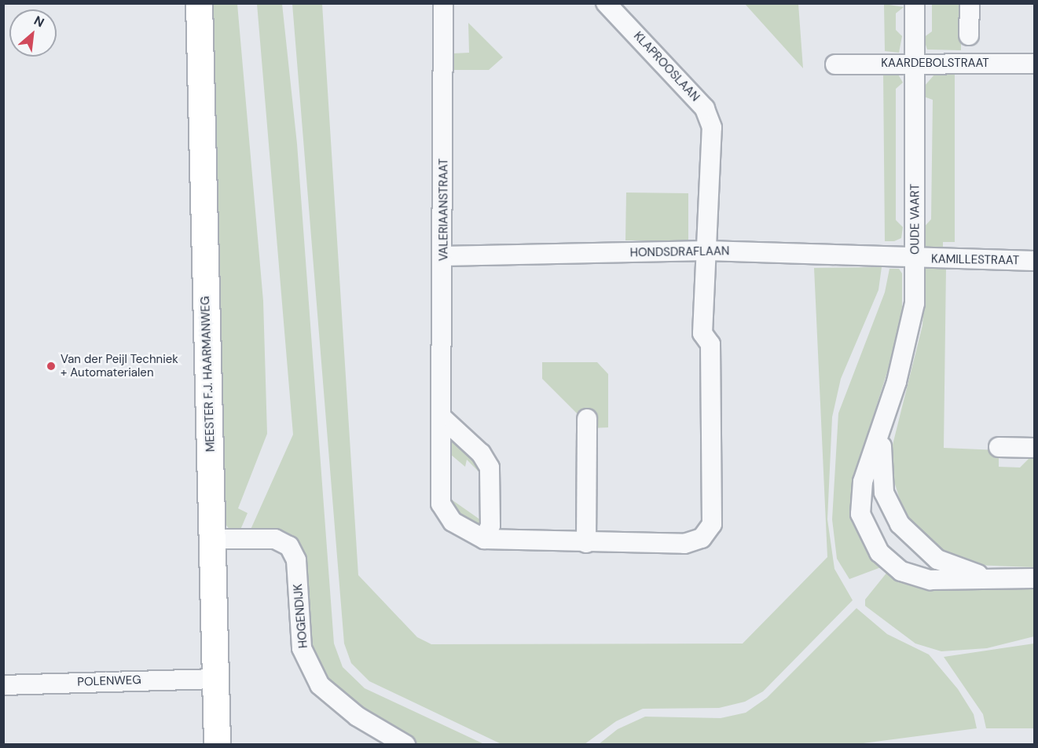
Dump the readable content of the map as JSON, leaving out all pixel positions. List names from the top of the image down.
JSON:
{
  "streets": {
    "main road": ["MEESTER F.J. HAARMANWEG"],
    "street": [
      "KAARDEBOLSTRAAT",
      "KLAPROOSLAAN",
      "VALERIAANSTRAAT",
      "OUDE VAART",
      "HONDSDRAFLAAN",
      "KAMILLESTRAAT",
      "HOGENDIJK",
      "POLENWEG"
    ]
  },
  "crossings": [
    ["KAARDEBOLSTRAAT", "OUDE VAART"],
    ["KLAPROOSLAAN", "VALERIAANSTRAAT"],
    ["KLAPROOSLAAN", "HONDSDRAFLAAN"],
    ["VALERIAANSTRAAT", "HONDSDRAFLAAN"],
    ["OUDE VAART", "HONDSDRAFLAAN"],
    ["OUDE VAART", "KAMILLESTRAAT"],
    ["HONDSDRAFLAAN", "KAMILLESTRAAT"],
    ["MEESTER F.J. HAARMANWEG", "HOGENDIJK"],
    ["MEESTER F.J. HAARMANWEG", "POLENWEG"]
  ],
  "places": ["Van der Peijl Techniek + Automaterialen"],
  "north": "top right"
}
